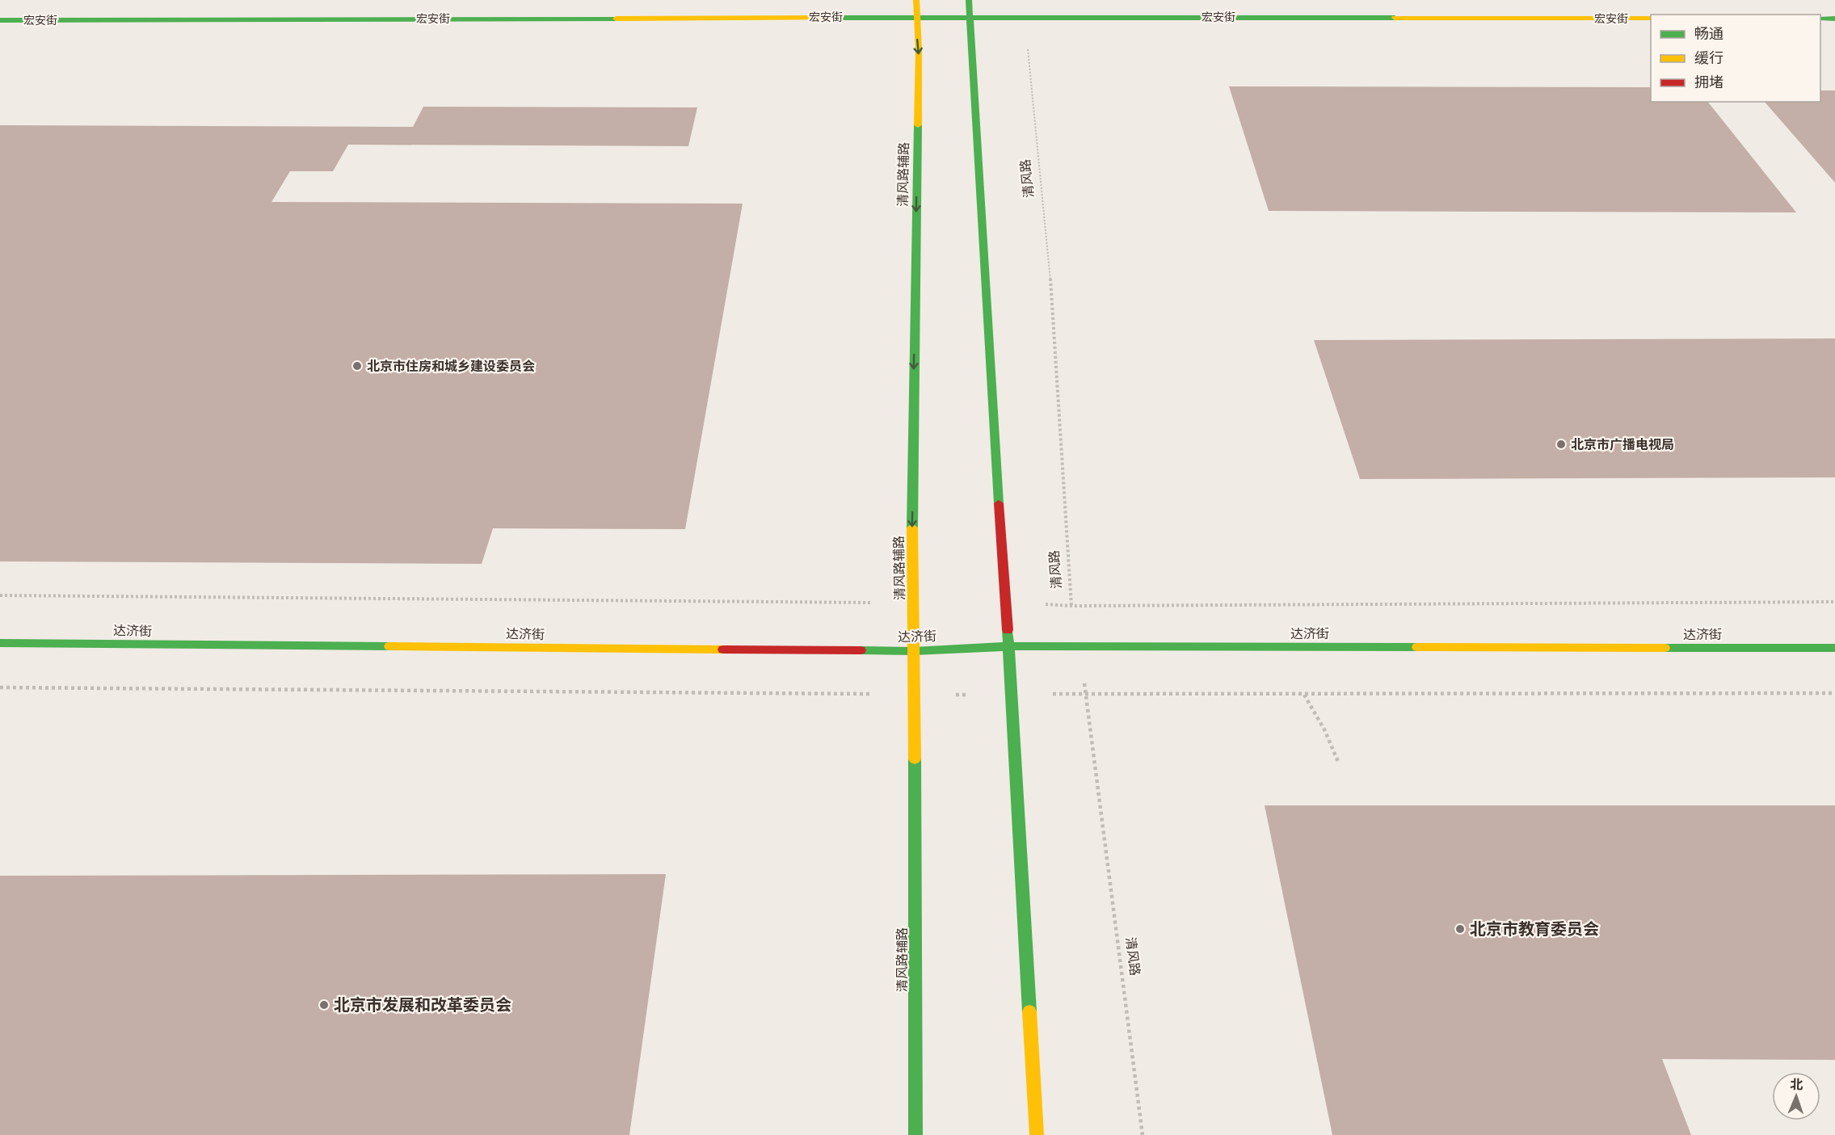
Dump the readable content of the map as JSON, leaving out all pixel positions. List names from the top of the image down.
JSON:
{
  "streets": {
    "street": ["宏安街", "清风路辅路", "达济街"],
    "path": ["清风路"]
  },
  "crossings": [
    ["宏安街", "清风路辅路"],
    ["宏安街", "清风路"],
    ["清风路辅路", "达济街"],
    ["清风路", "达济街"]
  ],
  "places": [
    "北京市住房和城乡建设委员会",
    "北京市广播电视局",
    "北京市教育委员会",
    "北京市发展和改革委员会"
  ],
  "legend": ["畅通", "缓行", "拥堵"],
  "north": "top"
}
